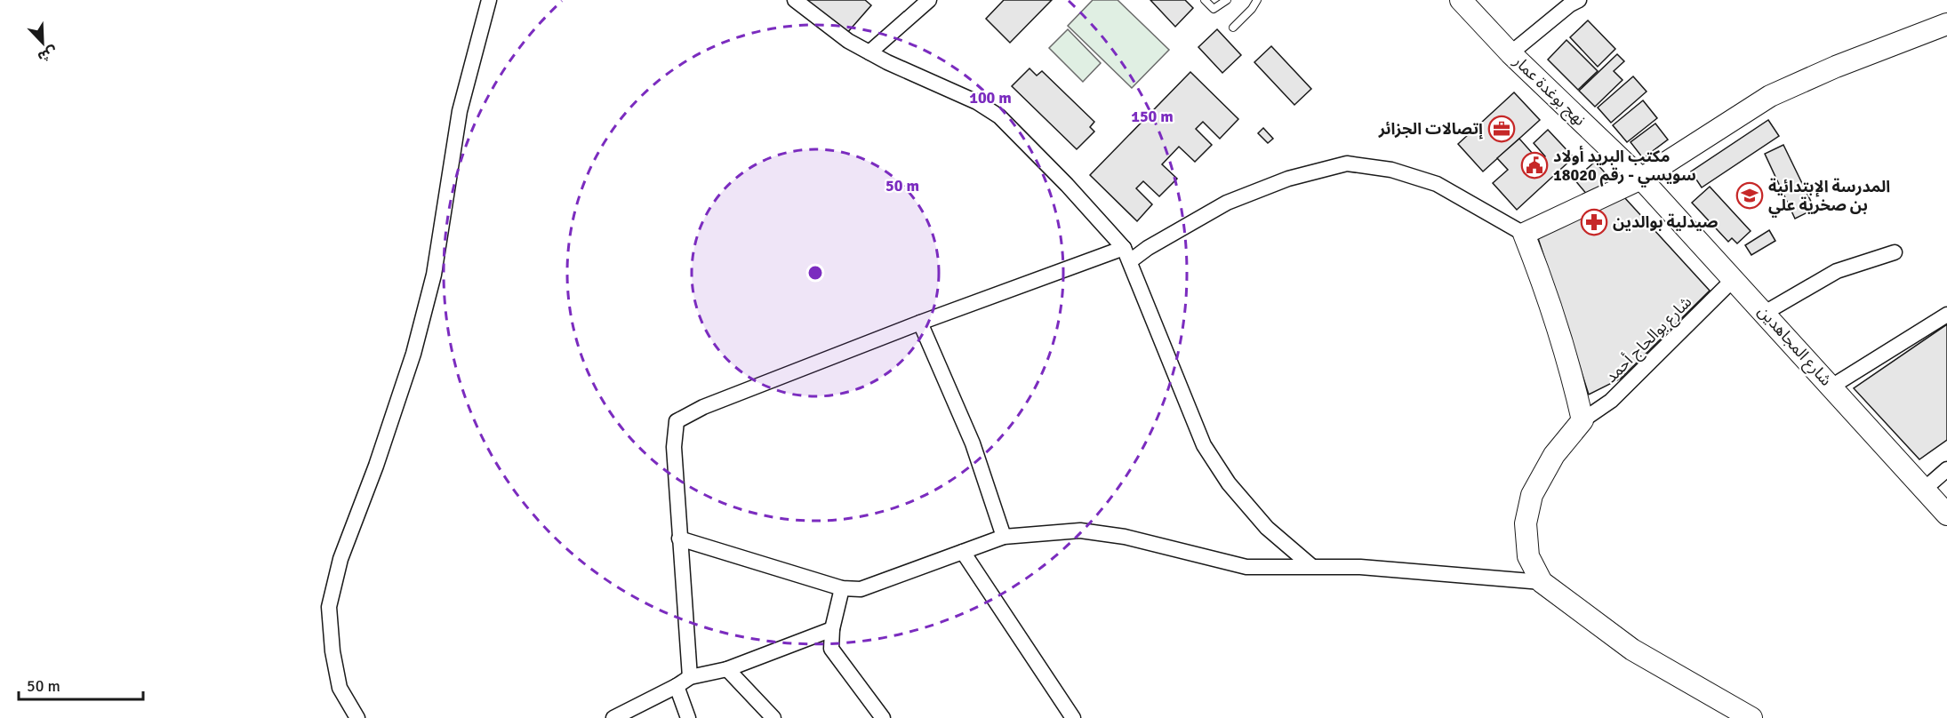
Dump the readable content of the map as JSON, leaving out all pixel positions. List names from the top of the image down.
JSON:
{
  "streets": {
    "main road": ["نهج بوغدة عمار", "شارع المجاهدين"],
    "street": ["شارع بوالحاج أحمد"]
  },
  "crossings": [
    ["نهج بوغدة عمار", "شارع المجاهدين"],
    ["شارع بوالحاج أحمد", "شارع المجاهدين"]
  ],
  "places": {
    "office": ["إتصالات الجزائر"],
    "public building": ["مكتب البريد أولاد سويسي - رقم 18020"],
    "school or university": ["المدرسة الإبتدائية بن صخرية علي"],
    "pharmacy": ["صيدلية بوالدين"]
  },
  "scale_bar": "50 m",
  "north": "bottom right",
  "rings": ["100 m", "150 m", "50 m"]
}
